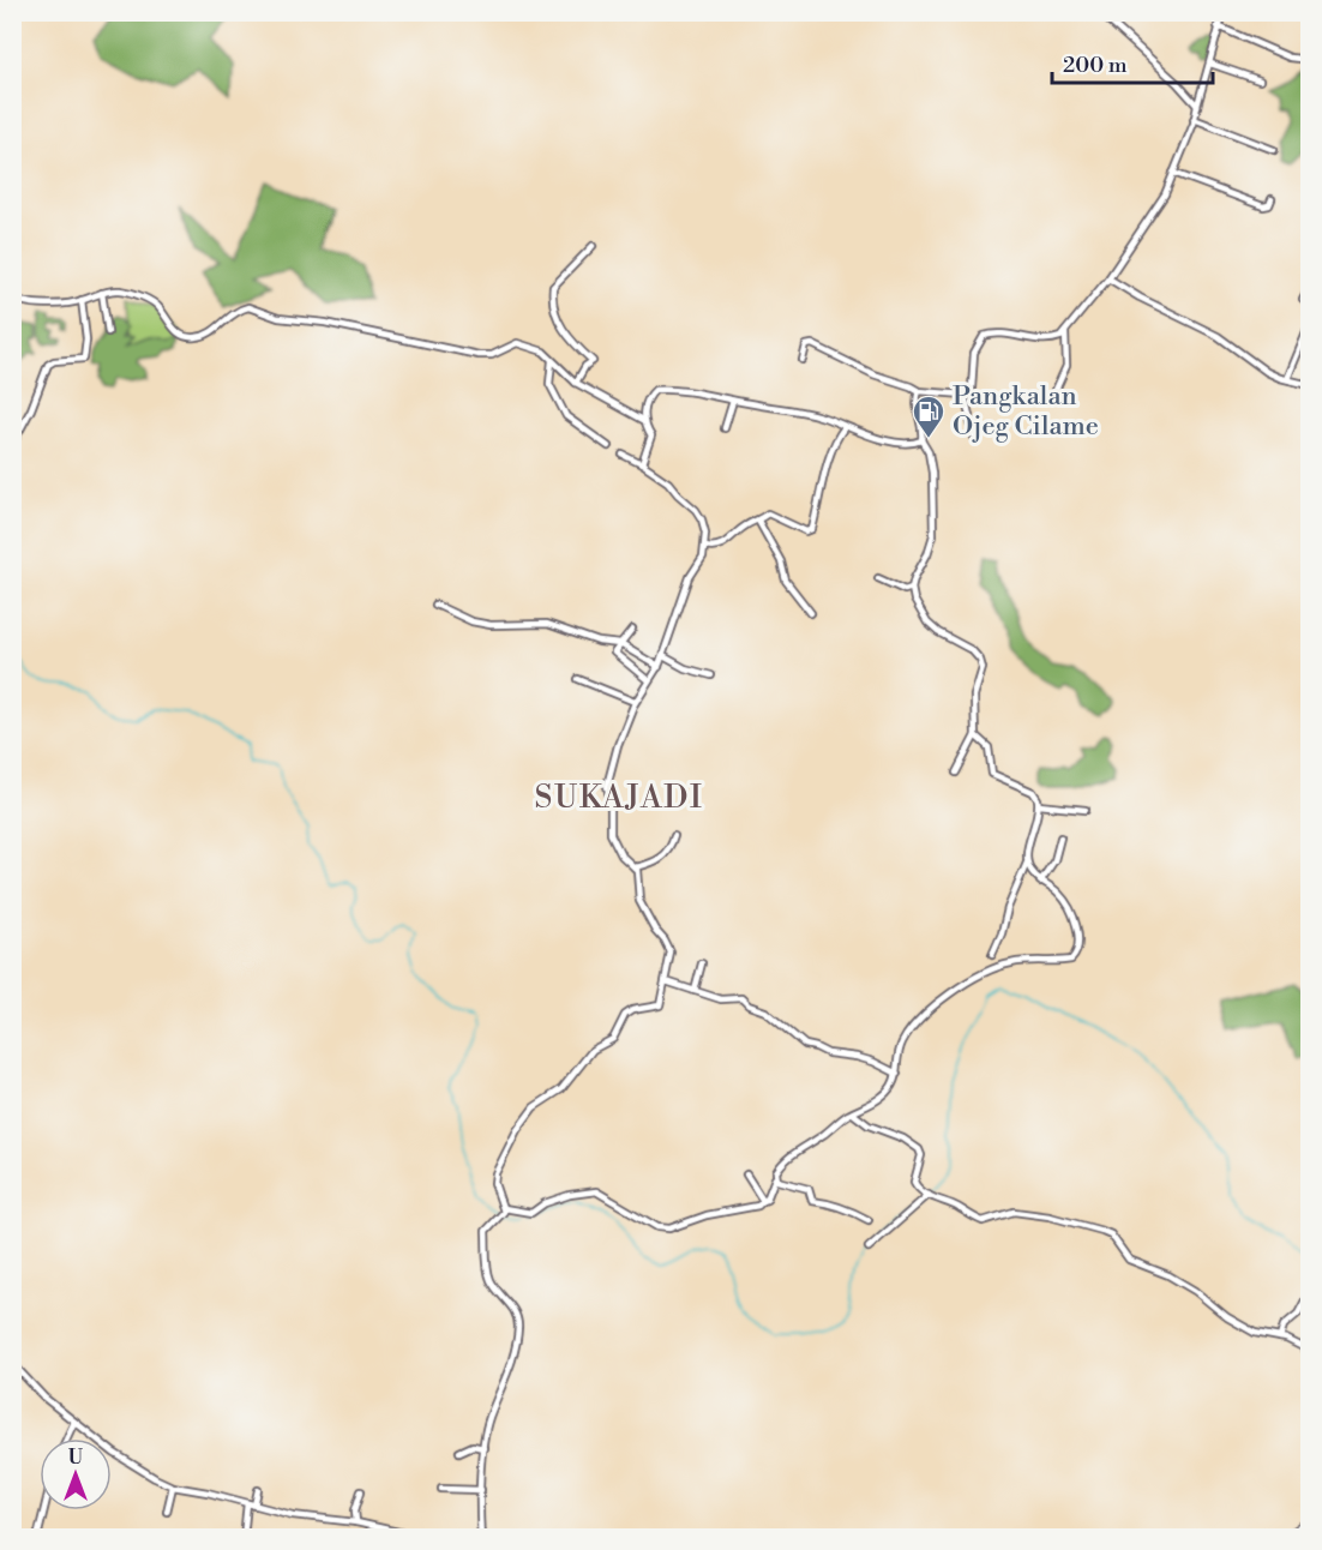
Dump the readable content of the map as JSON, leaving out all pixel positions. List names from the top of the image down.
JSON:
{
  "districts": ["SUKAJADI"],
  "places": {
    "fuel station": ["Pangkalan Ojeg Cilame"]
  },
  "scale_bar": "200 m",
  "north": "top"
}
